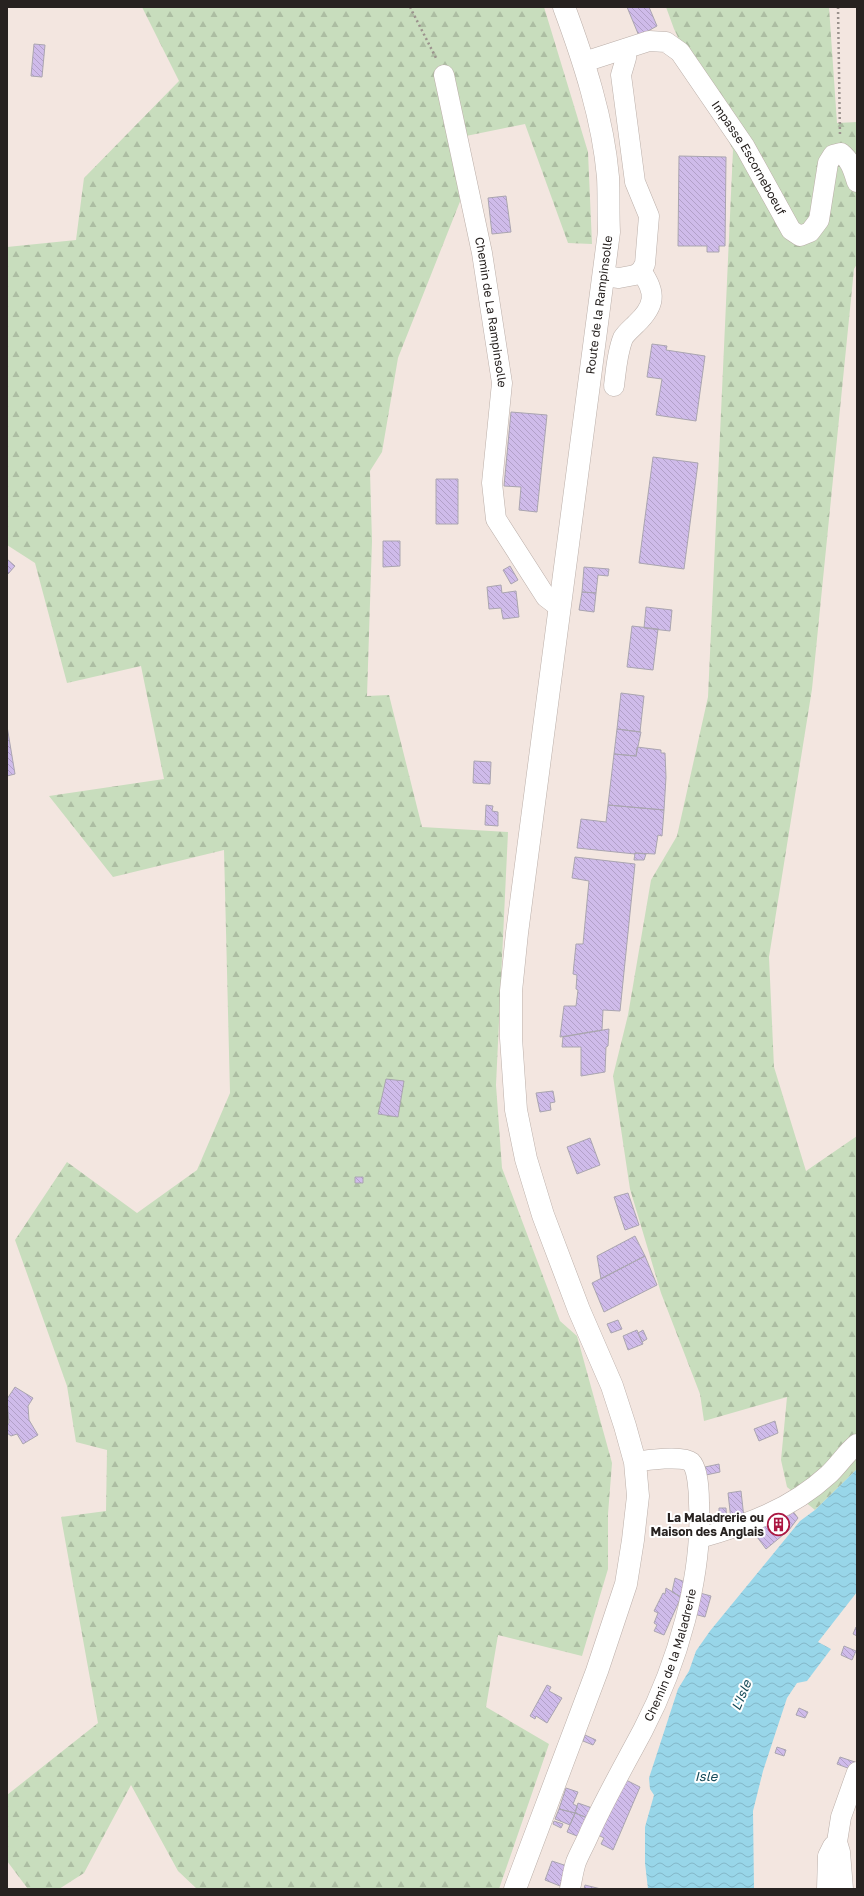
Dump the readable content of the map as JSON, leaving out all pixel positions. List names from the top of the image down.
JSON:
{
  "streets": {
    "main road": ["Route de la Rampinsolle"],
    "street": ["Impasse Escorneboeuf", "Chemin de La Rampinsolle", "Chemin de la Maladrerie"]
  },
  "crossings": [
    ["Impasse Escorneboeuf", "Route de la Rampinsolle"],
    ["Route de la Rampinsolle", "Chemin de La Rampinsolle"],
    ["Route de la Rampinsolle", "Chemin de la Maladrerie"]
  ],
  "water": ["L'Isle", "Isle"],
  "places": {
    "building": ["La Maladrerie ou Maison des Anglais"]
  }
}
